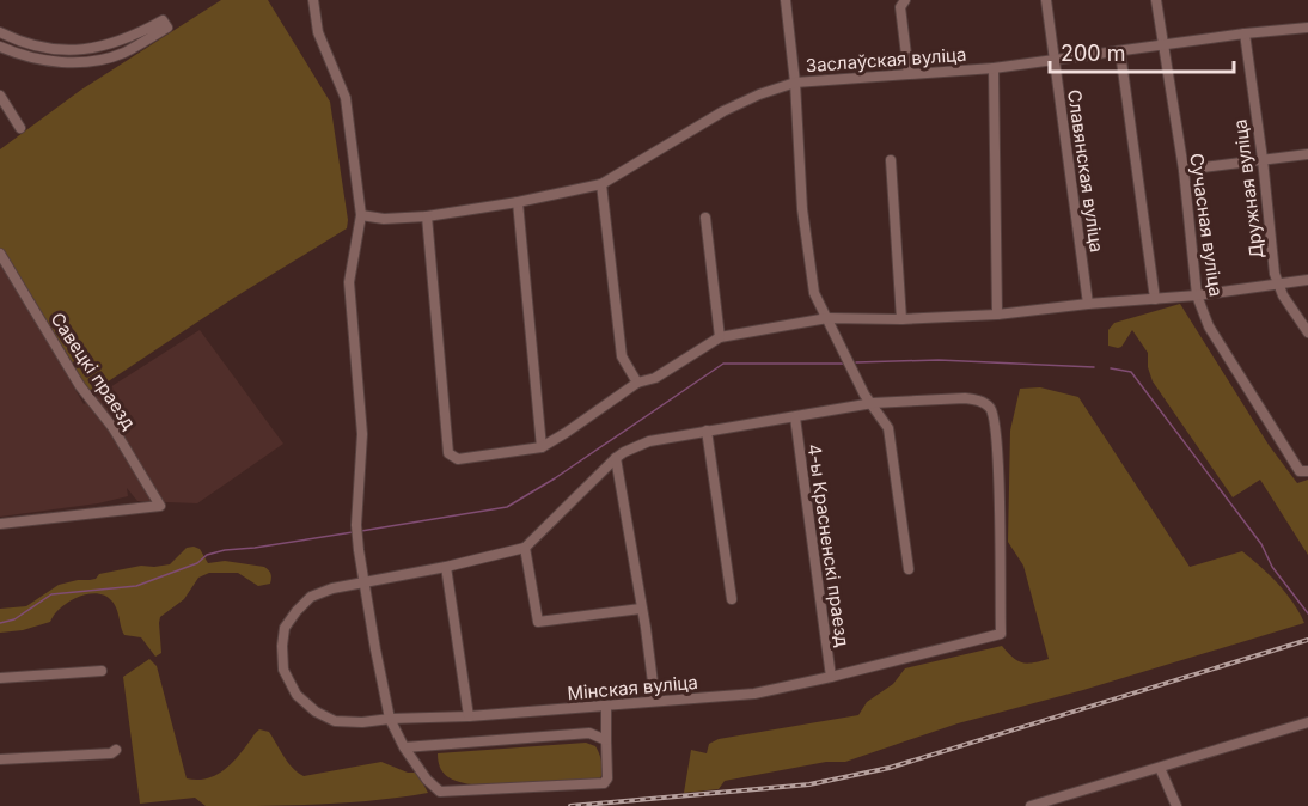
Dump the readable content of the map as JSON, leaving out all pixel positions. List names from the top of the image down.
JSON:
{
  "streets": {
    "street": [
      "Заслаўская вуліца",
      "Славянская вуліца",
      "Дружная вуліца",
      "Сучасная вуліца",
      "Савецкі праезд",
      "4-ы Красненскі праезд",
      "Мінская вуліца"
    ]
  },
  "crossings": [
    ["Заслаўская вуліца", "Славянская вуліца"],
    ["Заслаўская вуліца", "Дружная вуліца"],
    ["Заслаўская вуліца", "Сучасная вуліца"],
    ["4-ы Красненскі праезд", "Мінская вуліца"]
  ],
  "scale_bar": "200 m"
}
